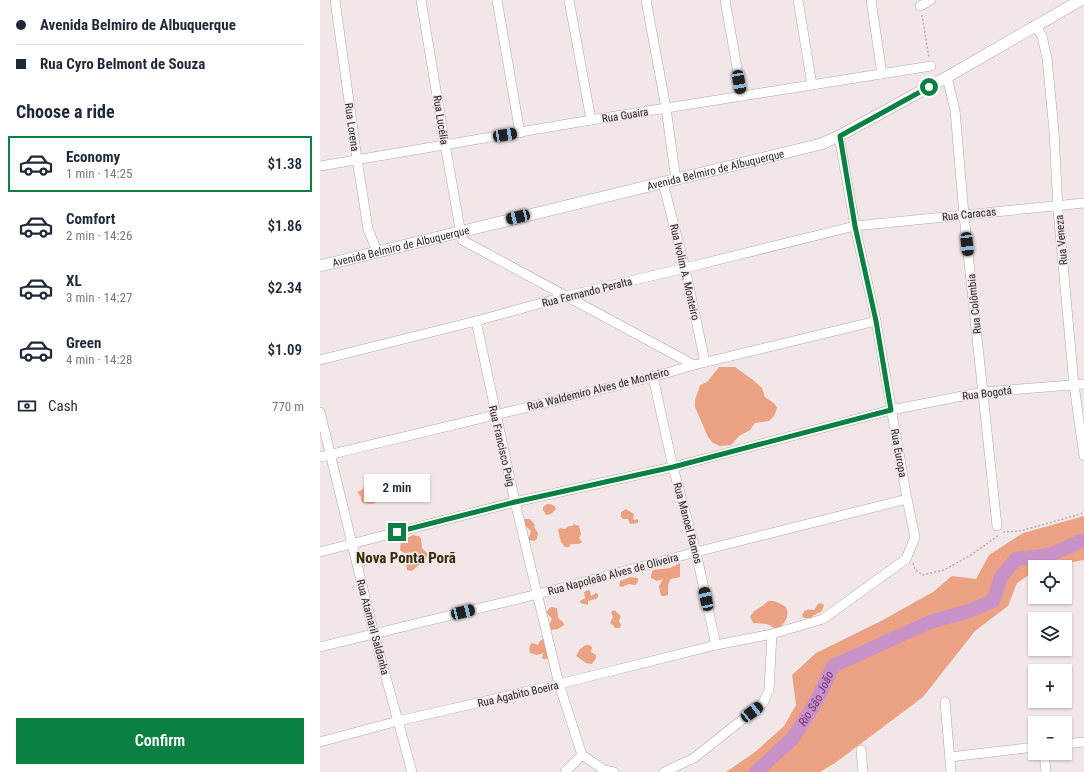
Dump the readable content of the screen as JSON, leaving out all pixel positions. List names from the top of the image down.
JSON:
{
  "streets": {
    "main road": ["Avenida Belmiro de Albuquerque"],
    "street": [
      "Rua Guaira",
      "Rua Lucélia",
      "Rua Lorena",
      "Rua Caracas",
      "Rua Veneza",
      "Rua Ivolim A. Monteiro",
      "Rua Fernando Peralta",
      "Rua Colômbia",
      "Rua Waldemiro Alves de Monteiro",
      "Rua Bogotá",
      "Rua Francisco Puig",
      "Rua Europa",
      "Rua Manoel Ramos",
      "Rua Napoleão Alves de Oliveira",
      "Rua Atamaril Saldanha",
      "Rua Agabito Boeira"
    ]
  },
  "crossings": [
    ["Rua Guaira", "Rua Lucélia"],
    ["Rua Guaira", "Rua Lorena"],
    ["Rua Lucélia", "Avenida Belmiro de Albuquerque"],
    ["Rua Lorena", "Avenida Belmiro de Albuquerque"],
    ["Avenida Belmiro de Albuquerque", "Rua Veneza"],
    ["Avenida Belmiro de Albuquerque", "Rua Ivolim A. Monteiro"],
    ["Avenida Belmiro de Albuquerque", "Rua Colômbia"],
    ["Avenida Belmiro de Albuquerque", "Rua Europa"],
    ["Rua Caracas", "Rua Veneza"],
    ["Rua Caracas", "Rua Fernando Peralta"],
    ["Rua Caracas", "Rua Colômbia"],
    ["Rua Caracas", "Rua Europa"],
    ["Rua Veneza", "Rua Bogotá"],
    ["Rua Ivolim A. Monteiro", "Rua Fernando Peralta"],
    ["Rua Ivolim A. Monteiro", "Rua Waldemiro Alves de Monteiro"],
    ["Rua Fernando Peralta", "Rua Francisco Puig"],
    ["Rua Fernando Peralta", "Rua Europa"],
    ["Rua Colômbia", "Rua Bogotá"],
    ["Rua Waldemiro Alves de Monteiro", "Rua Francisco Puig"],
    ["Rua Waldemiro Alves de Monteiro", "Rua Europa"],
    ["Rua Waldemiro Alves de Monteiro", "Rua Manoel Ramos"],
    ["Rua Waldemiro Alves de Monteiro", "Rua Atamaril Saldanha"],
    ["Rua Bogotá", "Rua Francisco Puig"],
    ["Rua Bogotá", "Rua Europa"],
    ["Rua Bogotá", "Rua Manoel Ramos"],
    ["Rua Bogotá", "Rua Atamaril Saldanha"],
    ["Rua Francisco Puig", "Rua Napoleão Alves de Oliveira"],
    ["Rua Francisco Puig", "Rua Agabito Boeira"],
    ["Rua Europa", "Rua Napoleão Alves de Oliveira"],
    ["Rua Manoel Ramos", "Rua Napoleão Alves de Oliveira"],
    ["Rua Manoel Ramos", "Rua Agabito Boeira"],
    ["Rua Napoleão Alves de Oliveira", "Rua Atamaril Saldanha"],
    ["Rua Atamaril Saldanha", "Rua Agabito Boeira"]
  ],
  "districts": ["Nova Ponta Porã"],
  "water": ["Rio São João"],
  "page": {
    "banner": ["Avenida Belmiro de Albuquerque", "Rua Cyro Belmont de Souza"],
    "heading": "Choose a ride",
    "list": [
      {
        "name": "Economy",
        "note": "1 min · 14:25",
        "value": "$1.38"
      },
      {
        "name": "Comfort",
        "note": "2 min · 14:26",
        "value": "$1.86"
      },
      {
        "name": "XL",
        "note": "3 min · 14:27",
        "value": "$2.34"
      },
      {
        "name": "Green",
        "note": "4 min · 14:28",
        "value": "$1.09"
      }
    ],
    "pay": ["Cash", "770 m"],
    "bubble": "2 min",
    "map_buttons": ["+", "−"],
    "buttons": "Confirm"
  }
}
